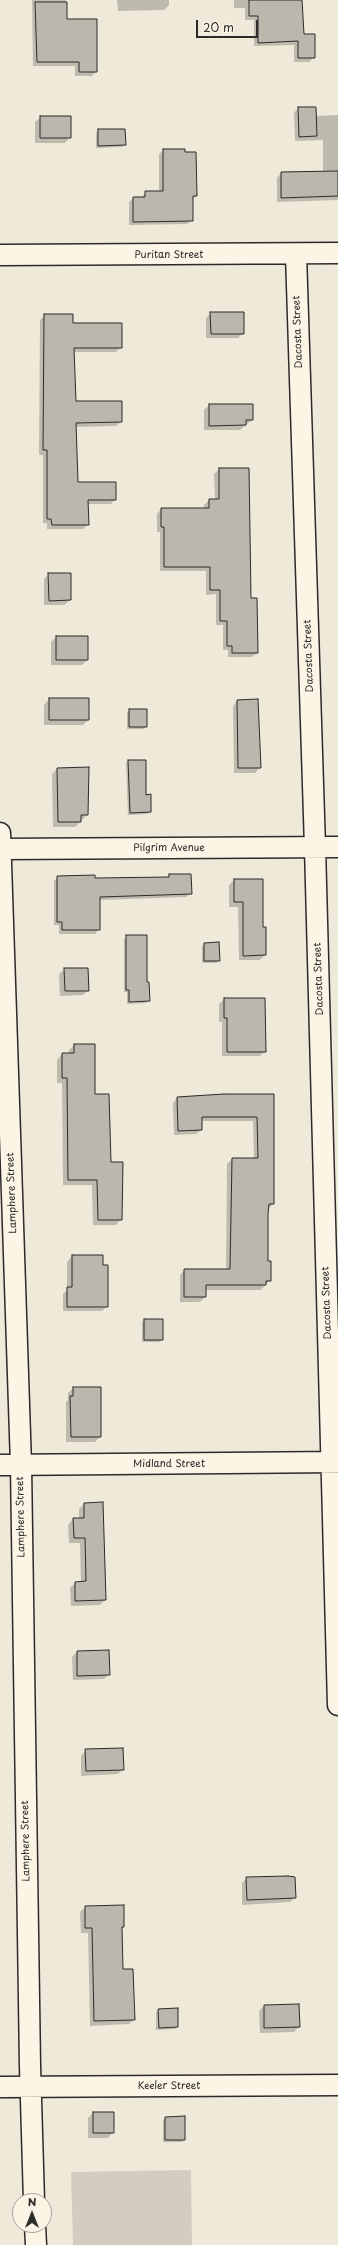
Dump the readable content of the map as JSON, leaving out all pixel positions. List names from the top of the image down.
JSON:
{
  "streets": {
    "street": [
      "Puritan Street",
      "Dacosta Street",
      "Pilgrim Avenue",
      "Lamphere Street",
      "Midland Street",
      "Keeler Street"
    ]
  },
  "crossings": [
    ["Puritan Street", "Dacosta Street"],
    ["Dacosta Street", "Pilgrim Avenue"],
    ["Dacosta Street", "Midland Street"],
    ["Pilgrim Avenue", "Lamphere Street"],
    ["Lamphere Street", "Midland Street"],
    ["Lamphere Street", "Keeler Street"]
  ],
  "scale_bar": "20 m",
  "north": "top"
}
